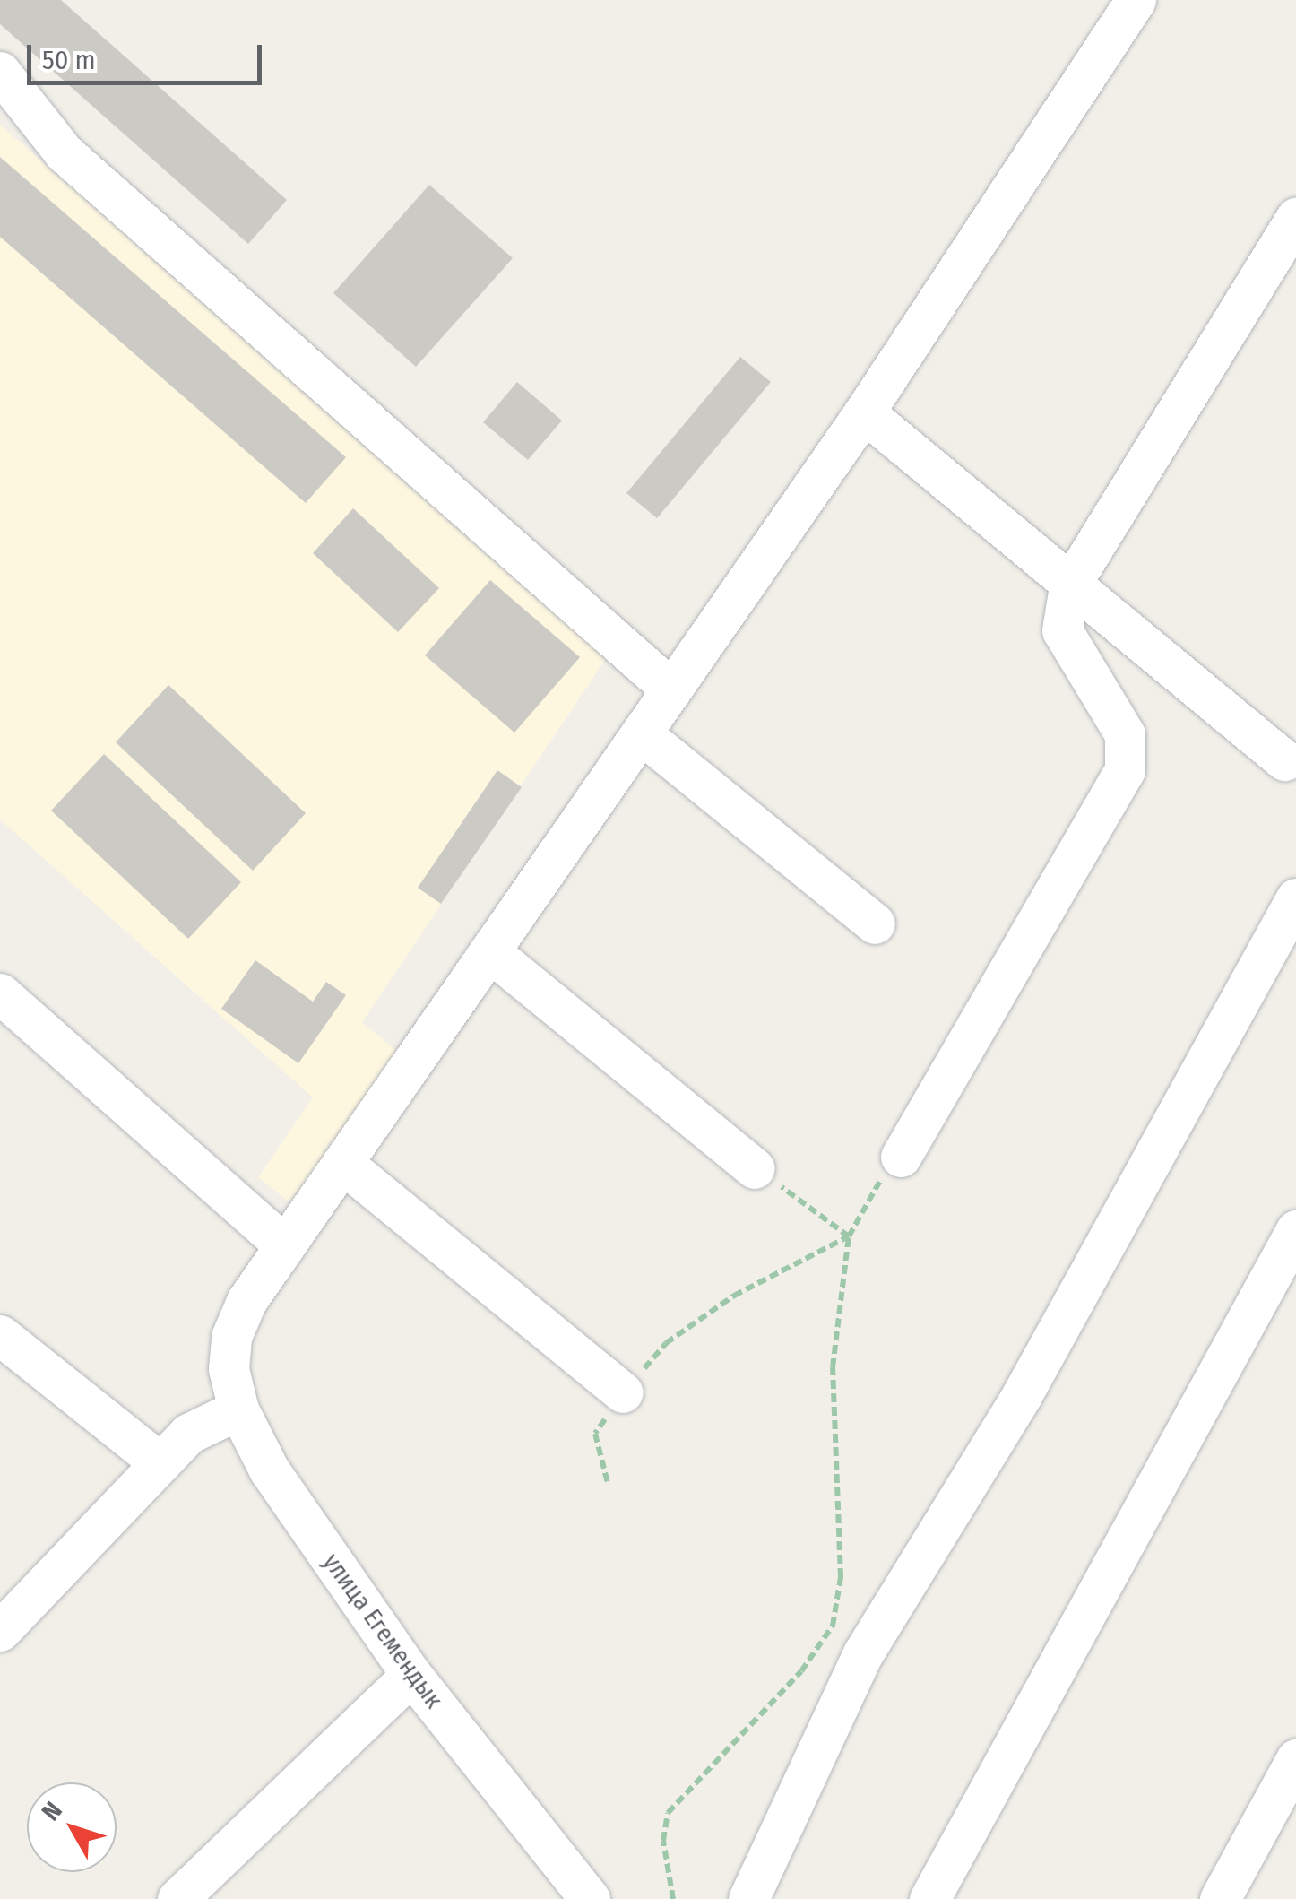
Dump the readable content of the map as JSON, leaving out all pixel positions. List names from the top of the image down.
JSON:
{
  "streets": {
    "street": ["улица Егемендык"]
  },
  "scale_bar": "50 m",
  "north": "top left"
}
